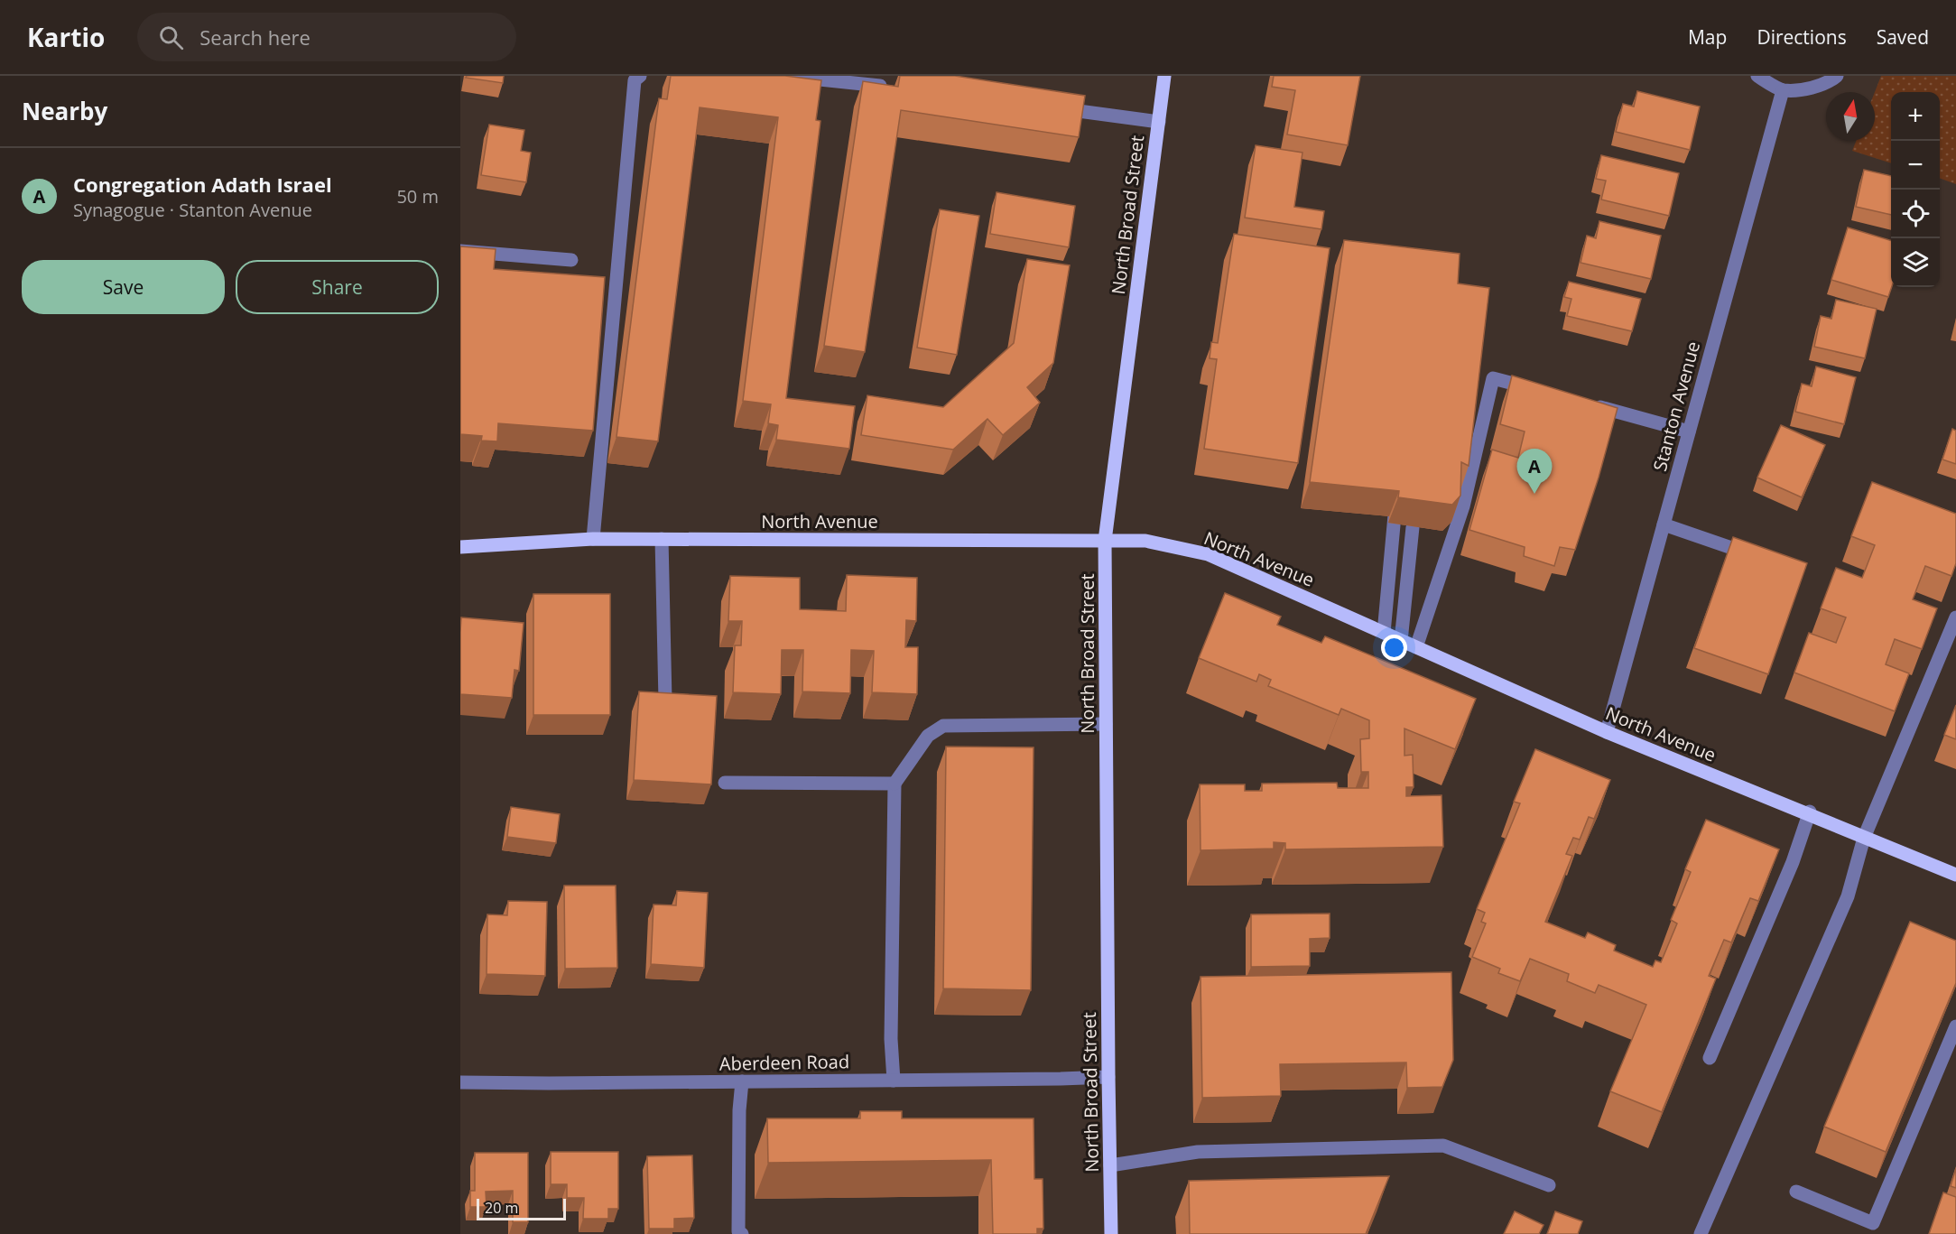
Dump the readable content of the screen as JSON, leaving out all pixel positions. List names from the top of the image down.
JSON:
{
  "streets": {
    "main road": ["North Broad Street", "North Avenue"],
    "street": ["Stanton Avenue", "Aberdeen Road"]
  },
  "crossings": [
    ["North Broad Street", "North Avenue"],
    ["North Broad Street", "Aberdeen Road"],
    ["Stanton Avenue", "North Avenue"]
  ],
  "scale_bar": "20 m",
  "north": "top",
  "page": {
    "header": "Kartio",
    "search": "Search here",
    "nav": ["Map", "Directions", "Saved"],
    "heading": "Nearby",
    "map_buttons": ["+", "−"],
    "list": [
      {
        "mark": "A",
        "name": "Congregation Adath Israel",
        "note": "Synagogue · Stanton Avenue",
        "value": "50 m"
      }
    ],
    "buttons": ["Save", "Share"],
    "pins": "A",
    "scale": "20 m"
  }
}
